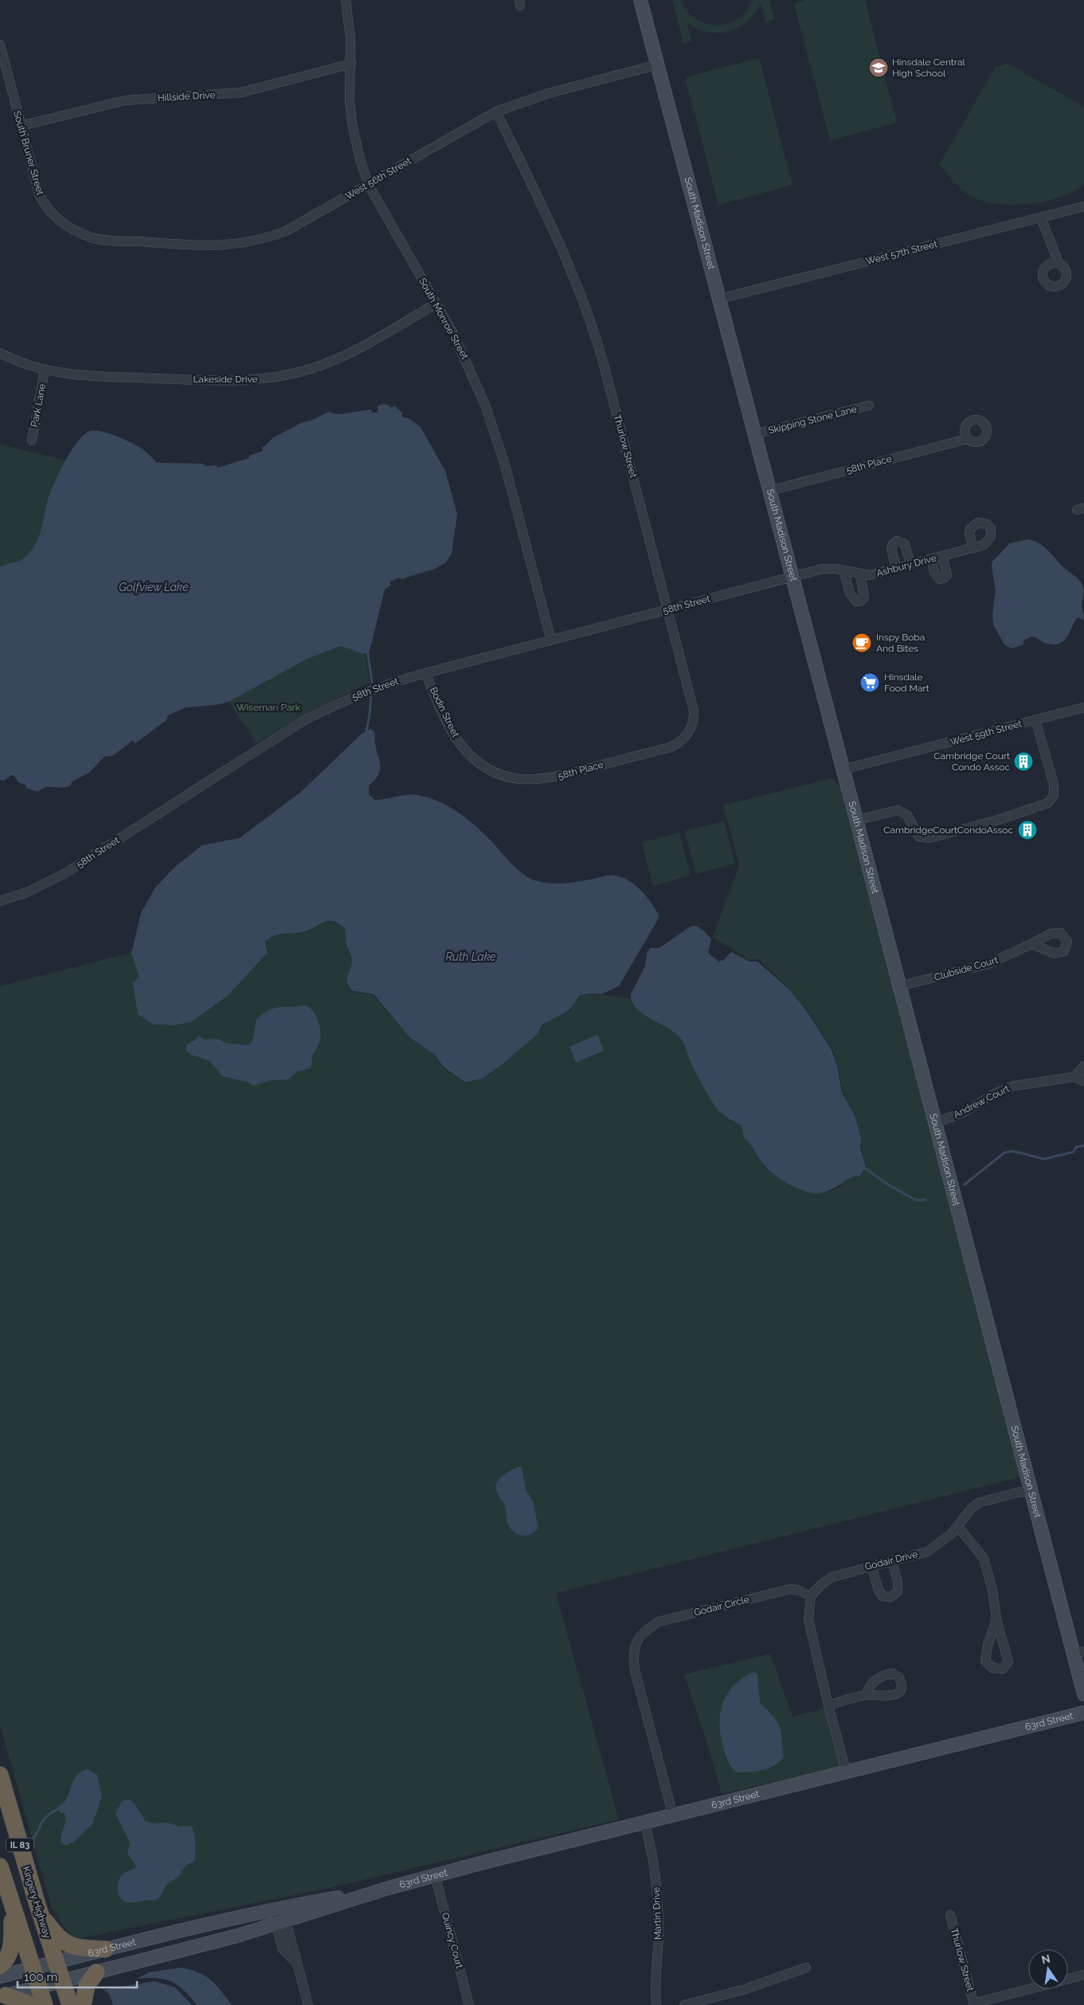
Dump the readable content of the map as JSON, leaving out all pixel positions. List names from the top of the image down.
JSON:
{
  "streets": {
    "highway": ["IL 83", "Kingery Highway"],
    "street": [
      "Hillside Drive",
      "South Bruner Street",
      "West 56th Street",
      "South Madison Street",
      "West 57th Street",
      "South Monroe Street",
      "Lakeside Drive",
      "Park Lane",
      "Skipping Stone Lane",
      "Thurlow Street",
      "58th Place",
      "Ashbury Drive",
      "58th Street",
      "Bodin Street",
      "West 59th Street",
      "Clubside Court",
      "Andrew Court",
      "Godair Drive",
      "Godair Circle",
      "63rd Street",
      "Martin Drive",
      "Quincy Court"
    ]
  },
  "crossings": [
    ["Hillside Drive", "South Bruner Street"],
    ["Hillside Drive", "South Monroe Street"],
    ["South Bruner Street", "West 56th Street"],
    ["West 56th Street", "South Madison Street"],
    ["West 56th Street", "South Monroe Street"],
    ["West 56th Street", "Thurlow Street"],
    ["South Madison Street", "West 57th Street"],
    ["South Madison Street", "Skipping Stone Lane"],
    ["South Madison Street", "58th Place"],
    ["South Madison Street", "Ashbury Drive"],
    ["South Madison Street", "58th Street"],
    ["South Madison Street", "West 59th Street"],
    ["South Madison Street", "Clubside Court"],
    ["South Madison Street", "Andrew Court"],
    ["South Madison Street", "Godair Drive"],
    ["South Monroe Street", "Lakeside Drive"],
    ["South Monroe Street", "58th Street"],
    ["Lakeside Drive", "Park Lane"],
    ["Thurlow Street", "58th Place"],
    ["Thurlow Street", "58th Street"],
    ["58th Place", "Bodin Street"],
    ["Ashbury Drive", "58th Street"],
    ["58th Street", "Bodin Street"],
    ["Godair Drive", "Godair Circle"],
    ["Godair Circle", "63rd Street"],
    ["63rd Street", "Kingery Highway"],
    ["63rd Street", "Martin Drive"],
    ["63rd Street", "Quincy Court"]
  ],
  "water": ["Golfview Lake", "Ruth Lake"],
  "parks": ["Wiseman Park"],
  "places": {
    "school or university": ["Hinsdale Central High School"],
    "cafe": ["Inspy Boba And Bites"],
    "supermarket": ["Hinsdale Food Mart"],
    "building": ["Cambridge Court Condo Assoc", "CambridgeCourtCondoAssoc"]
  },
  "scale_bar": "100 m",
  "north": "top"
}
